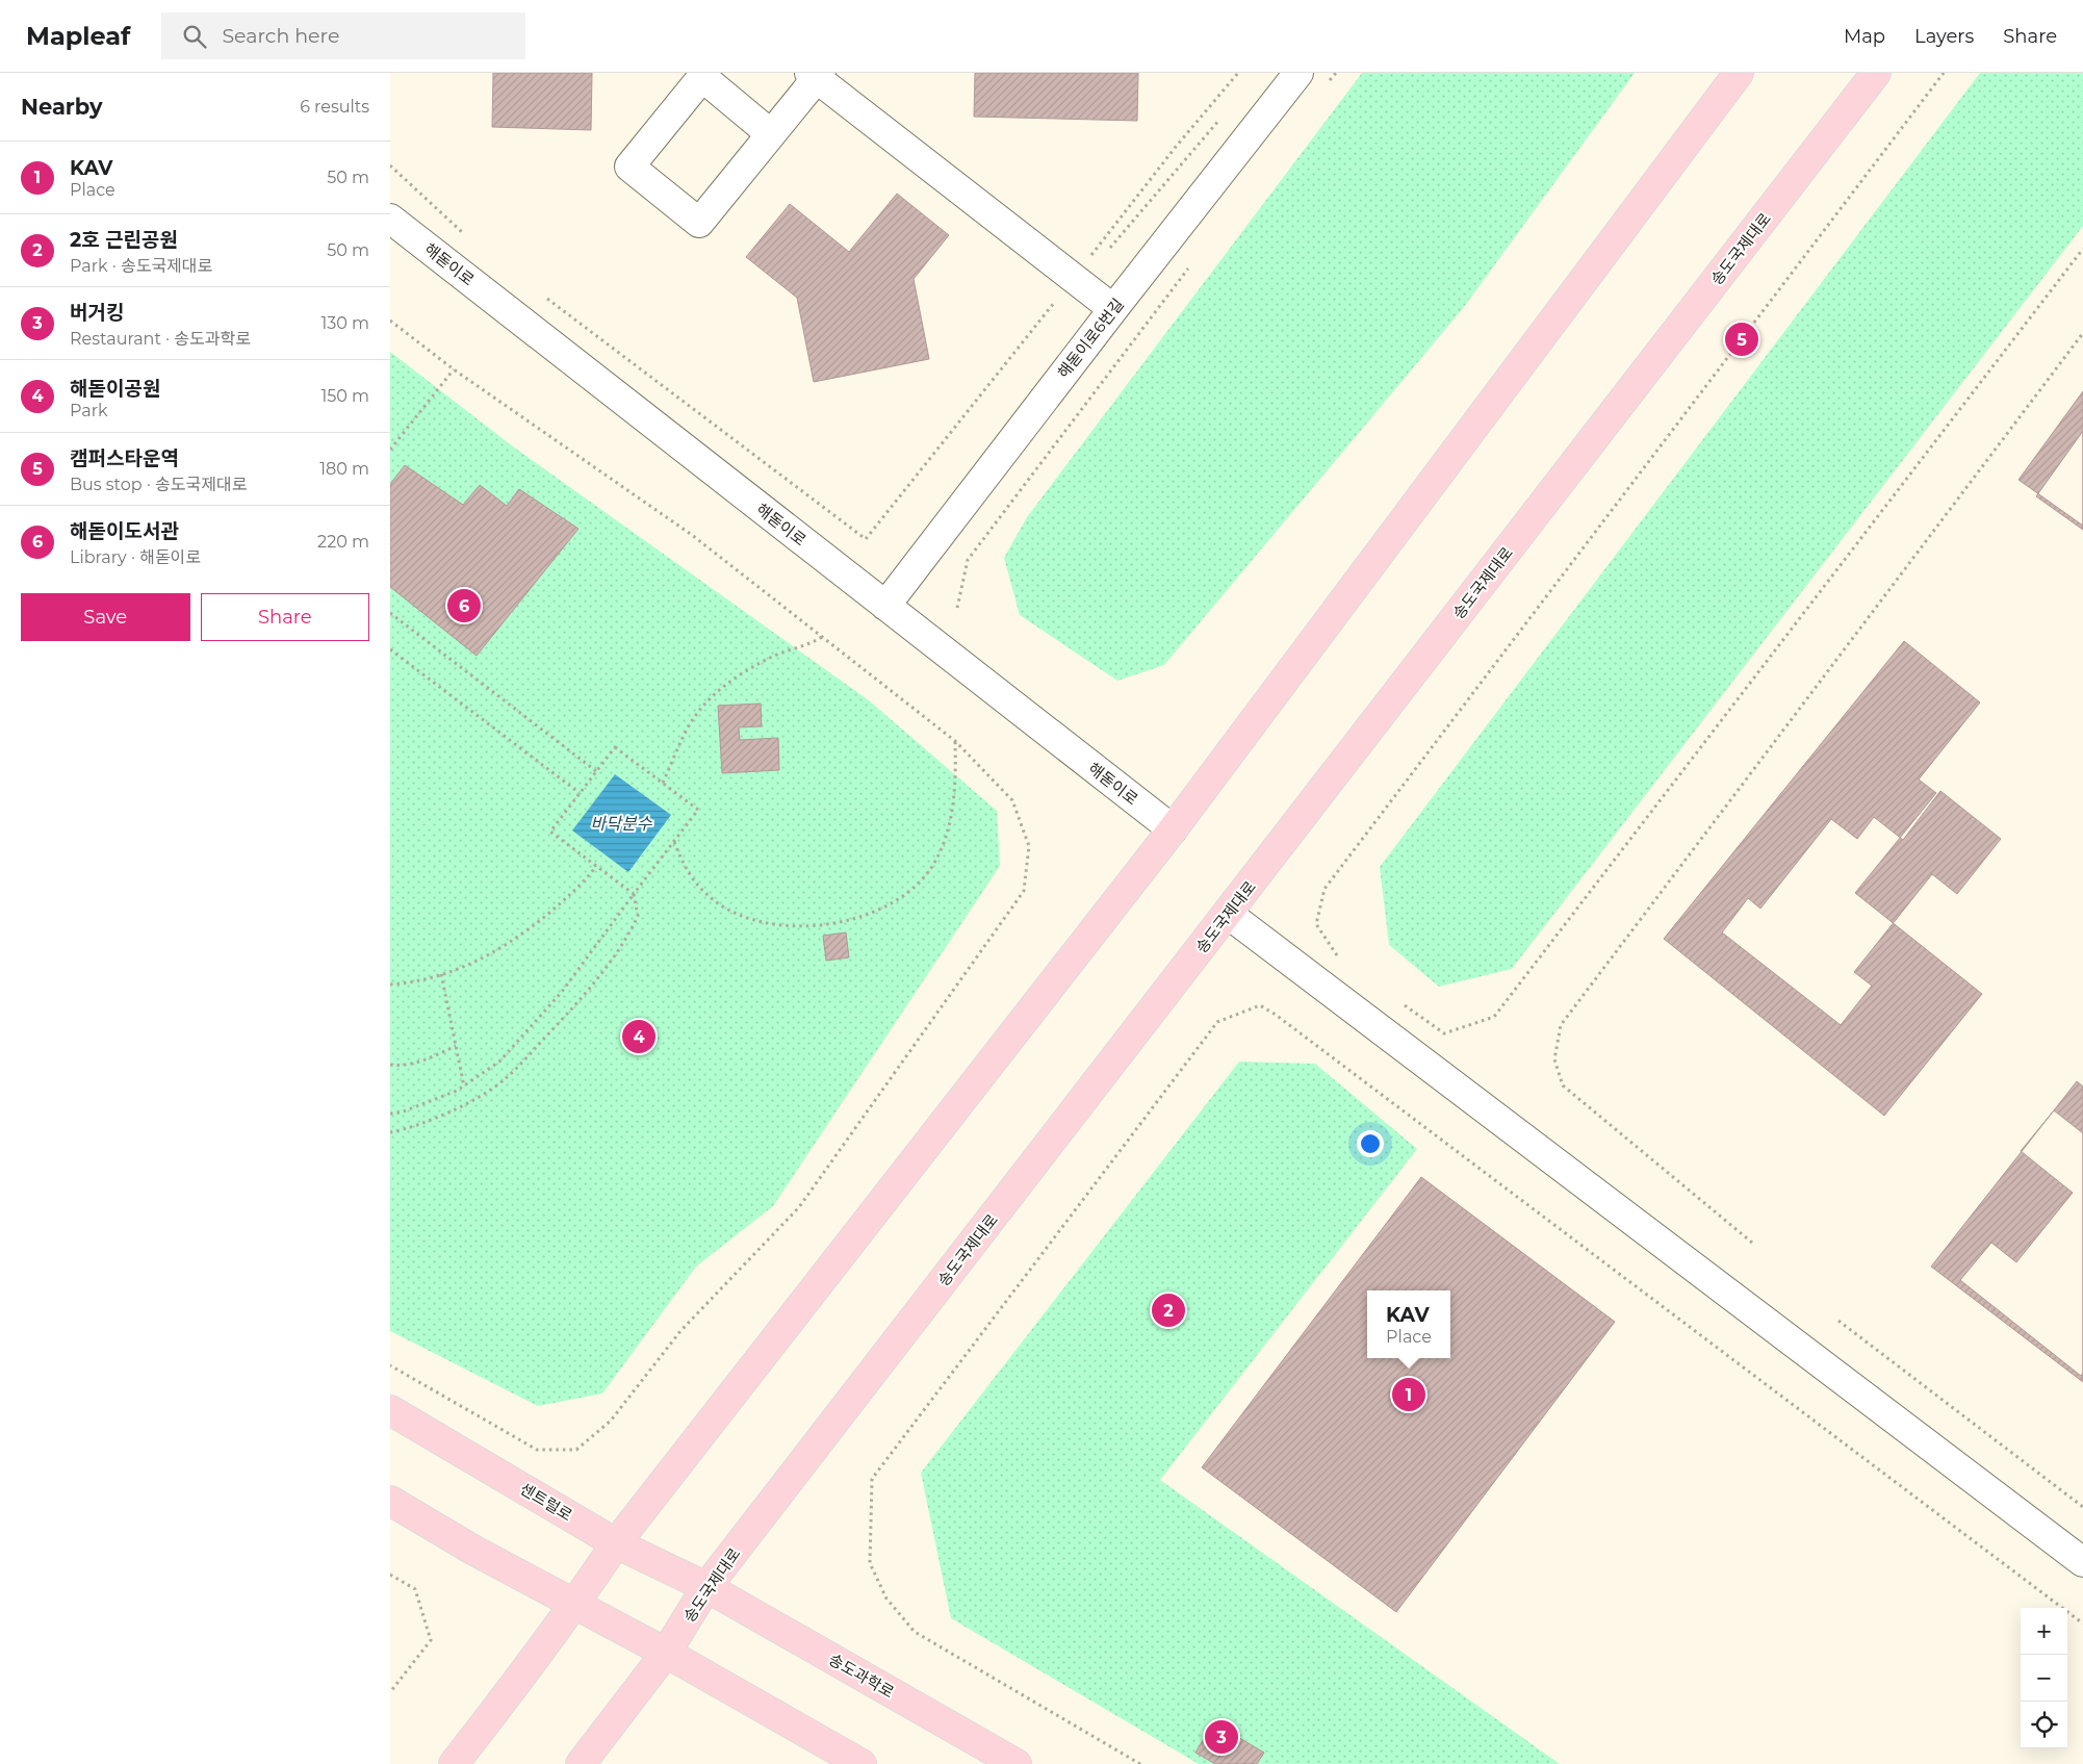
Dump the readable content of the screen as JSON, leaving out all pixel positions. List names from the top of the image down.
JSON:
{
  "streets": {
    "main road": ["송도국제대로", "센트럴로", "송도과학로"],
    "street": ["해돋이로", "해돋이로6번길"]
  },
  "crossings": [
    ["송도국제대로", "센트럴로"],
    ["송도국제대로", "송도과학로"],
    ["해돋이로", "해돋이로6번길"],
    ["센트럴로", "송도과학로"]
  ],
  "water": ["바닥분수"],
  "page": {
    "header": "Mapleaf",
    "search": "Search here",
    "nav": ["Map", "Layers", "Share"],
    "heading": ["Nearby", "6 results"],
    "list": [
      {
        "mark": "1",
        "name": "KAV",
        "note": "Place",
        "value": "50 m"
      },
      {
        "mark": "2",
        "name": "2호 근린공원",
        "note": "Park · 송도국제대로",
        "value": "50 m"
      },
      {
        "mark": "3",
        "name": "버거킹",
        "note": "Restaurant · 송도과학로",
        "value": "130 m"
      },
      {
        "mark": "4",
        "name": "해돋이공원",
        "note": "Park",
        "value": "150 m"
      },
      {
        "mark": "5",
        "name": "캠퍼스타운역",
        "note": "Bus stop · 송도국제대로",
        "value": "180 m"
      },
      {
        "mark": "6",
        "name": "해돋이도서관",
        "note": "Library · 해돋이로",
        "value": "220 m"
      }
    ],
    "pins": [
      "5",
      "6",
      "4",
      "2",
      "1",
      "3"
    ],
    "buttons": ["Save", "Share"],
    "popup": ["KAV", "Place"],
    "map_buttons": ["+", "−"]
  }
}
